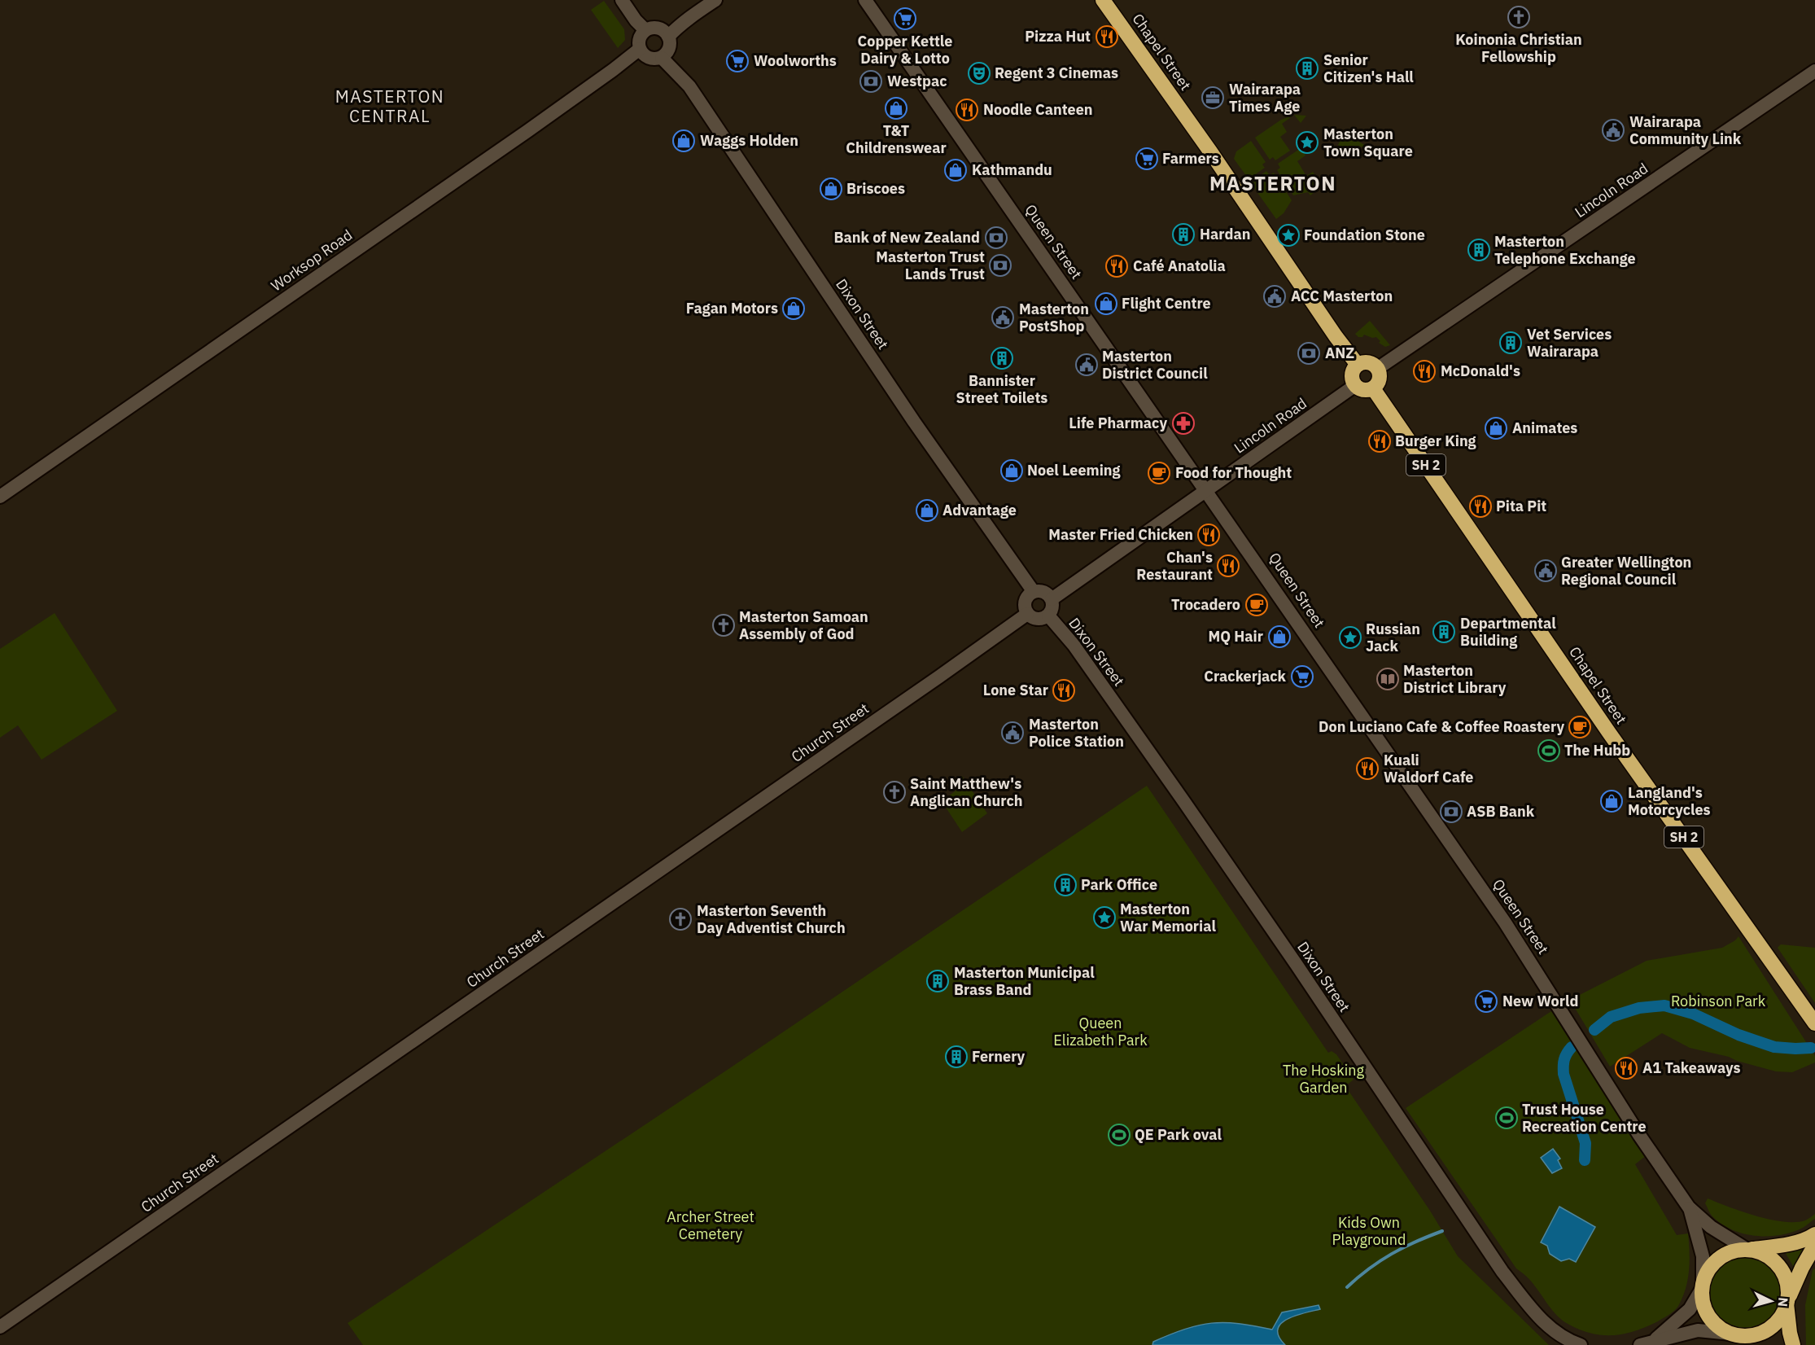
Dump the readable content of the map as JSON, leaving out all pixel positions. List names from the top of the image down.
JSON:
{
  "streets": {
    "highway": ["Chapel Street", "SH 2"],
    "street": [
      "Lincoln Road",
      "Queen Street",
      "Worksop Road",
      "Dixon Street",
      "Church Street"
    ]
  },
  "crossings": [
    ["Chapel Street", "Lincoln Road"],
    ["Lincoln Road", "Queen Street"],
    ["Worksop Road", "Dixon Street"],
    ["Dixon Street", "Church Street"]
  ],
  "districts": ["MASTERTON CENTRAL", "MASTERTON"],
  "parks": [
    "Robinson Park",
    "Queen Elizabeth Park",
    "The Hosking Garden",
    "Archer Street Cemetery",
    "Kids Own Playground"
  ],
  "places": {
    "church": [
      "Koinonia Christian Fellowship",
      "Masterton Samoan Assembly of God",
      "Saint Matthew's Anglican Church",
      "Masterton Seventh Day Adventist Church"
    ],
    "supermarket": [
      "Copper Kettle Dairy & Lotto",
      "Woolworths",
      "Farmers",
      "Crackerjack",
      "New World"
    ],
    "restaurant": [
      "Pizza Hut",
      "Noodle Canteen",
      "Café Anatolia",
      "McDonald's",
      "Burger King",
      "Pita Pit",
      "Master Fried Chicken",
      "Chan's Restaurant",
      "Lone Star",
      "Kuali Waldorf Cafe",
      "A1 Takeaways"
    ],
    "building": [
      "Senior Citizen's Hall",
      "Hardan",
      "Masterton Telephone Exchange",
      "Vet Services Wairarapa",
      "Bannister Street Toilets",
      "Departmental Building",
      "Park Office",
      "Masterton Municipal Brass Band",
      "Fernery"
    ],
    "theatre": ["Regent 3 Cinemas"],
    "bank": [
      "Westpac",
      "Bank of New Zealand",
      "Masterton Trust Lands Trust",
      "ANZ",
      "ASB Bank"
    ],
    "office": ["Wairarapa Times Age"],
    "shop": [
      "T&T Childrenswear",
      "Waggs Holden",
      "Kathmandu",
      "Briscoes",
      "Flight Centre",
      "Fagan Motors",
      "Animates",
      "Noel Leeming",
      "Advantage",
      "MQ Hair",
      "Langland's Motorcycles"
    ],
    "public building": [
      "Wairarapa Community Link",
      "ACC Masterton",
      "Masterton PostShop",
      "Masterton District Council",
      "Greater Wellington Regional Council",
      "Masterton Police Station"
    ],
    "place": [
      "Masterton Town Square",
      "Foundation Stone",
      "Russian Jack",
      "Masterton War Memorial"
    ],
    "pharmacy": ["Life Pharmacy"],
    "cafe": ["Food for Thought", "Trocadero", "Don Luciano Cafe & Coffee Roastery"],
    "library": ["Masterton District Library"],
    "sports": ["The Hubb", "Trust House Recreation Centre", "QE Park oval"]
  },
  "north": "right"
}
